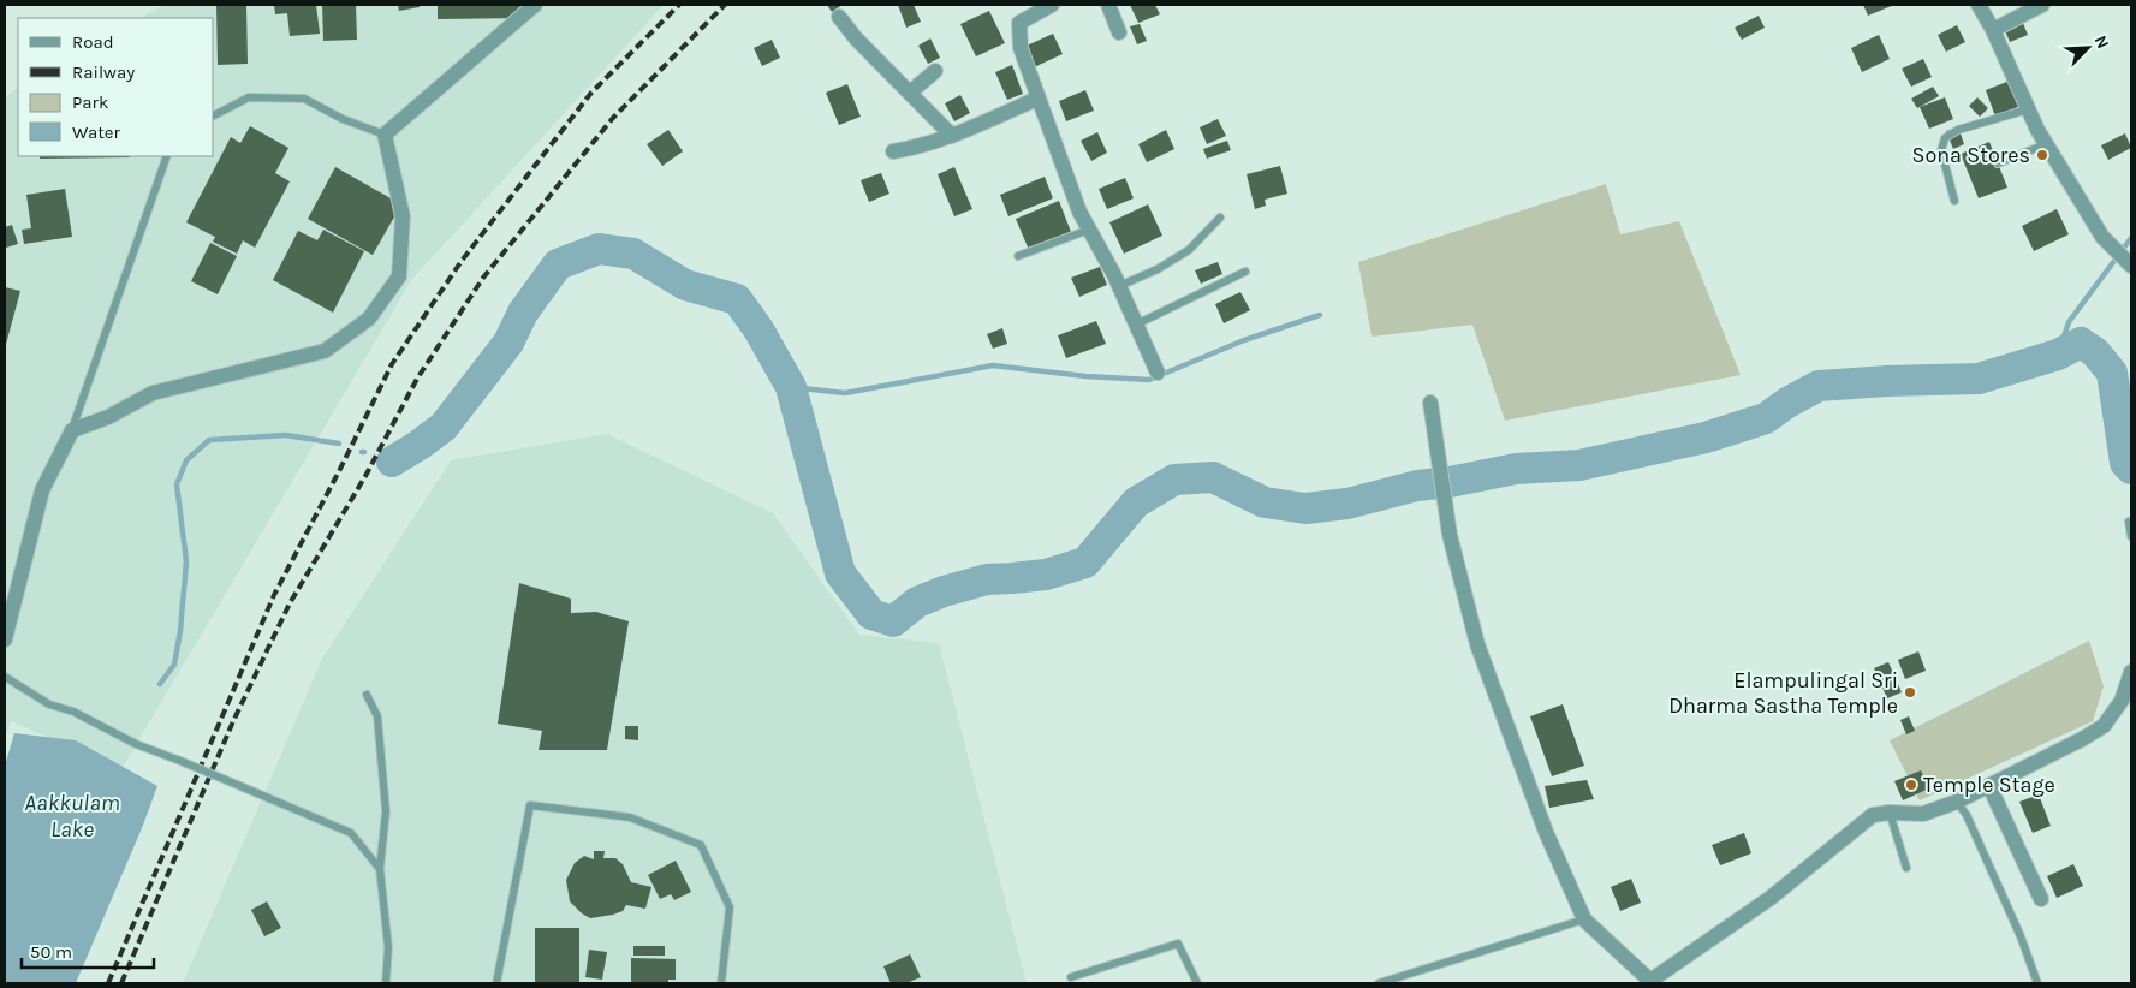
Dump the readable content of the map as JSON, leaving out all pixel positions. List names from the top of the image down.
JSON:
{
  "water": ["Aakkulam Lake"],
  "places": ["Sona Stores", "Elampulingal Sri Dharma Sastha Temple", "Temple Stage"],
  "legend": [
    "Road",
    "Railway",
    "Park",
    "Water"
  ],
  "scale_bar": "50 m",
  "north": "top right"
}
